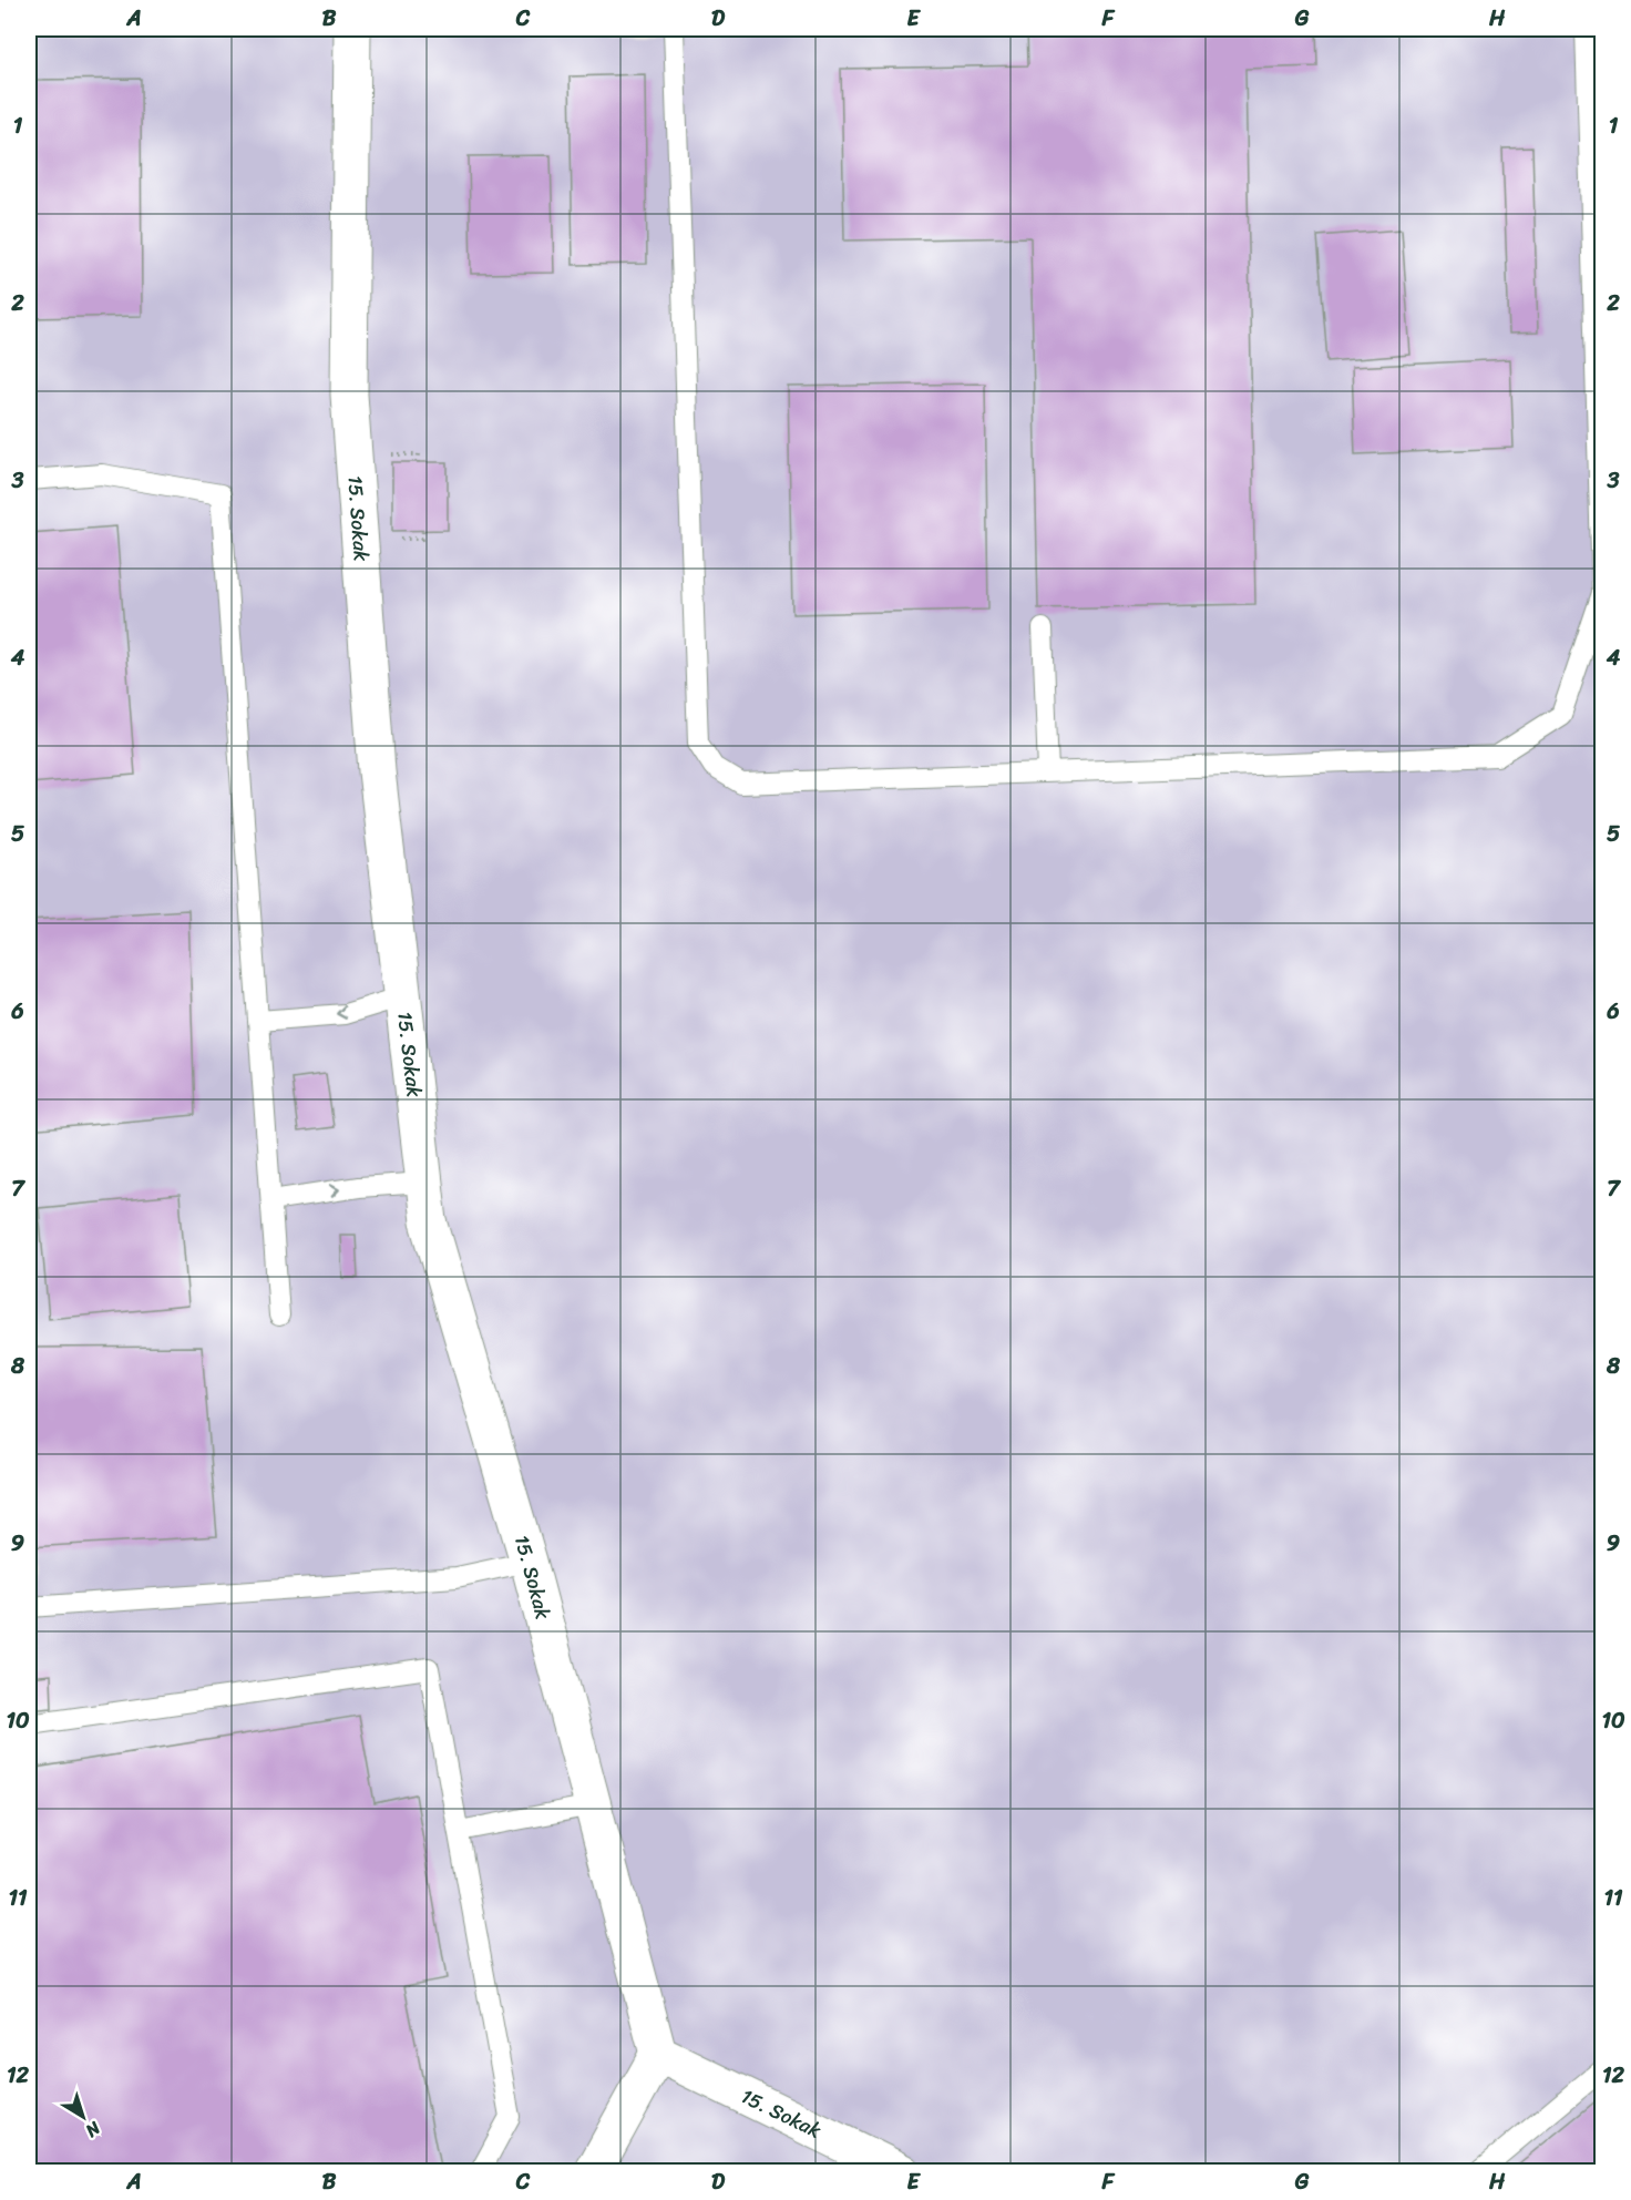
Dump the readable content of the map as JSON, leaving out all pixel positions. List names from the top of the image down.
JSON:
{
  "streets": {
    "street": ["15. Sokak"]
  },
  "north": "bottom right",
  "grid": {
    "columns": [
      "A",
      "B",
      "C",
      "D",
      "E",
      "F",
      "G",
      "H"
    ],
    "rows": [
      "1",
      "2",
      "3",
      "4",
      "5",
      "6",
      "7",
      "8",
      "9",
      "10",
      "11",
      "12"
    ]
  }
}
